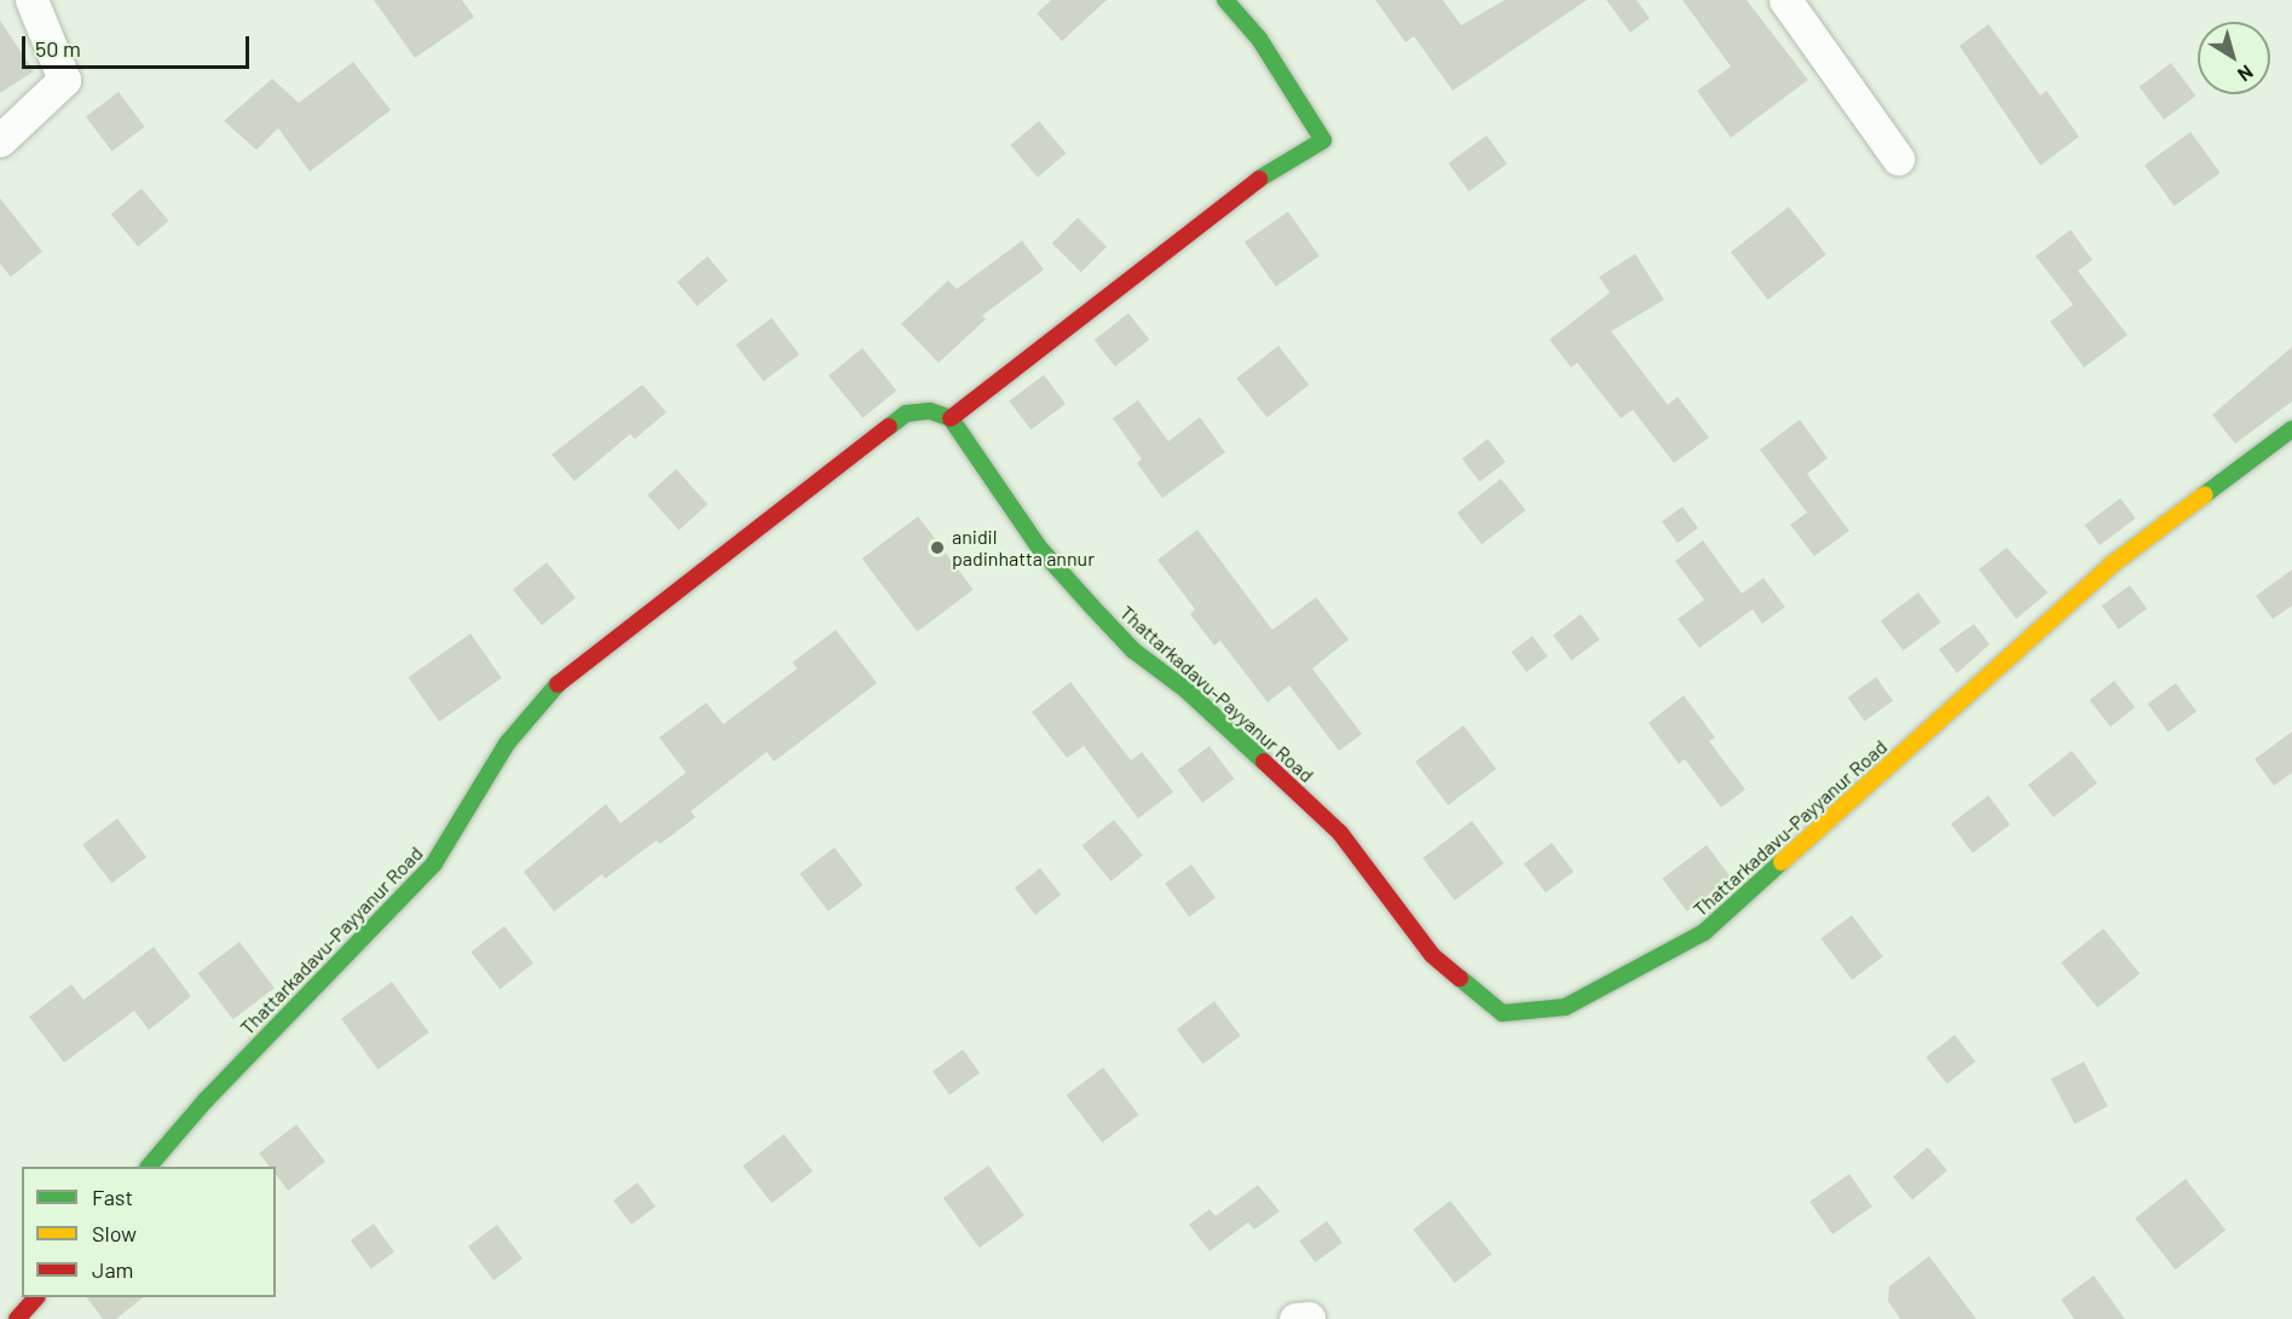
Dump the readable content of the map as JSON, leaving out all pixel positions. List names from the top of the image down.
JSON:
{
  "streets": {
    "main road": ["Thattarkadavu-Payyanur Road"]
  },
  "places": ["anidil padinhatta annur"],
  "legend": ["Fast", "Slow", "Jam"],
  "scale_bar": "50 m",
  "north": "bottom right"
}
